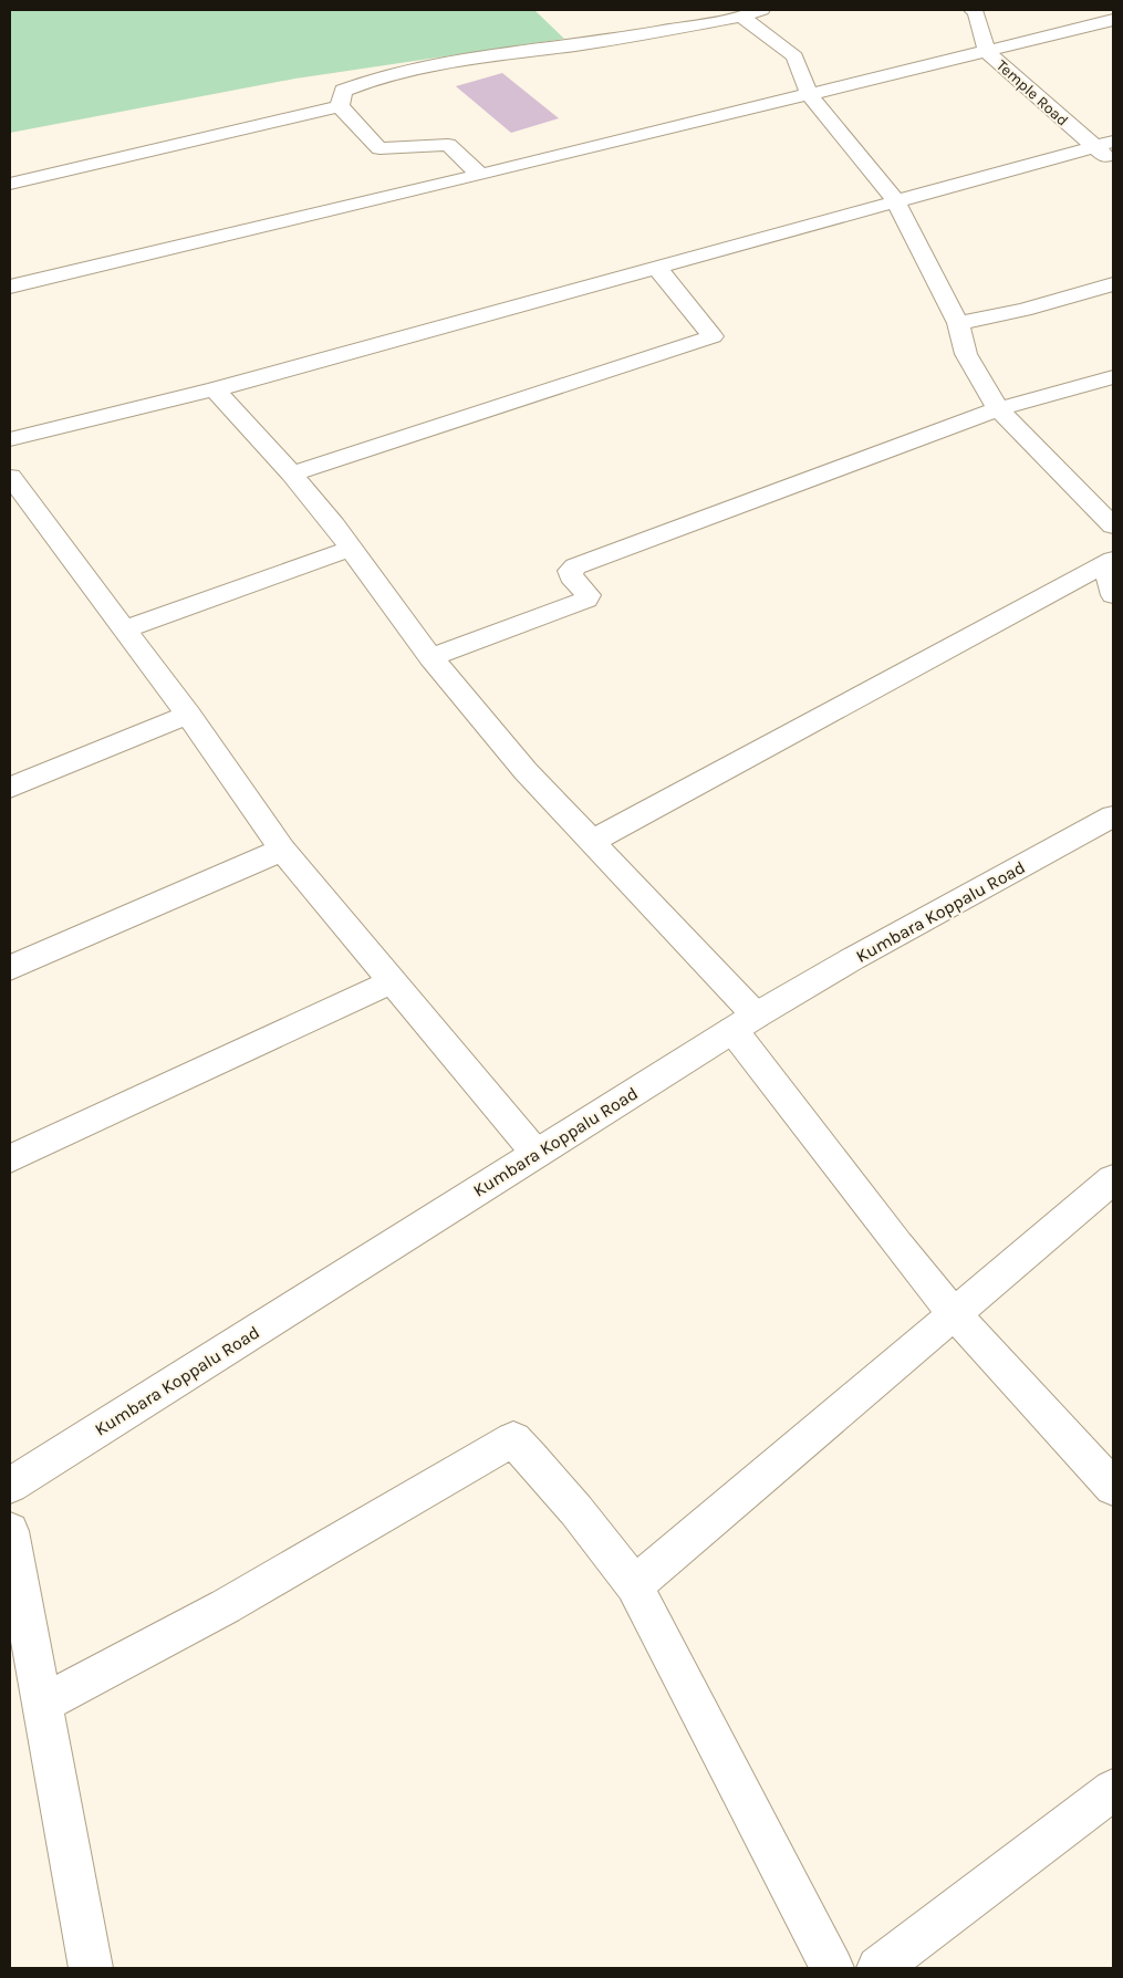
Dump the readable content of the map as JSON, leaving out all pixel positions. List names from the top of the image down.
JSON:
{
  "streets": {
    "street": ["Temple Road", "Kumbara Koppalu Road"]
  }
}
